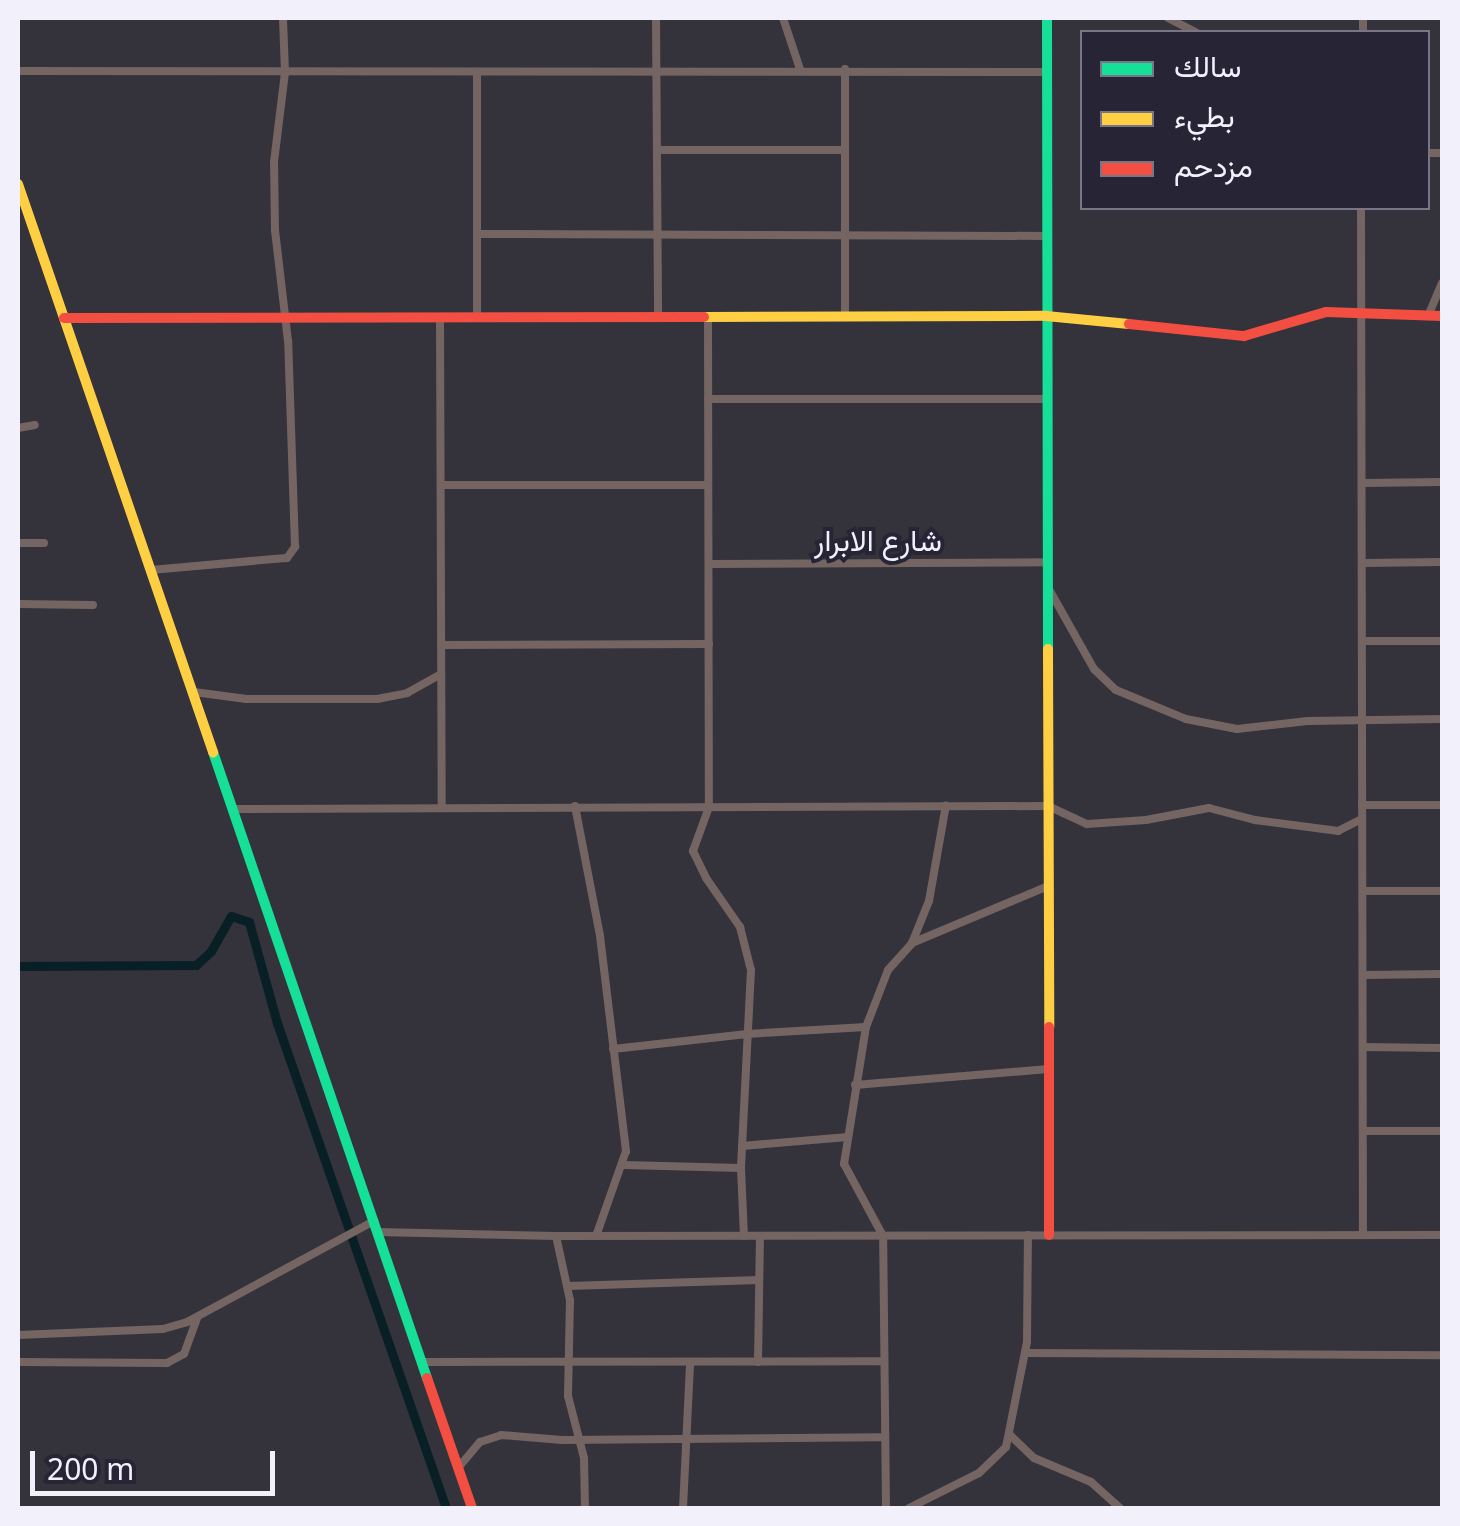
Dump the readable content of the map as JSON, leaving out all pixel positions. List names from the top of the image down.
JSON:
{
  "streets": {
    "street": ["شارع الابرار"]
  },
  "legend": ["سالك", "بطيء", "مزدحم"],
  "scale_bar": "200 m"
}
